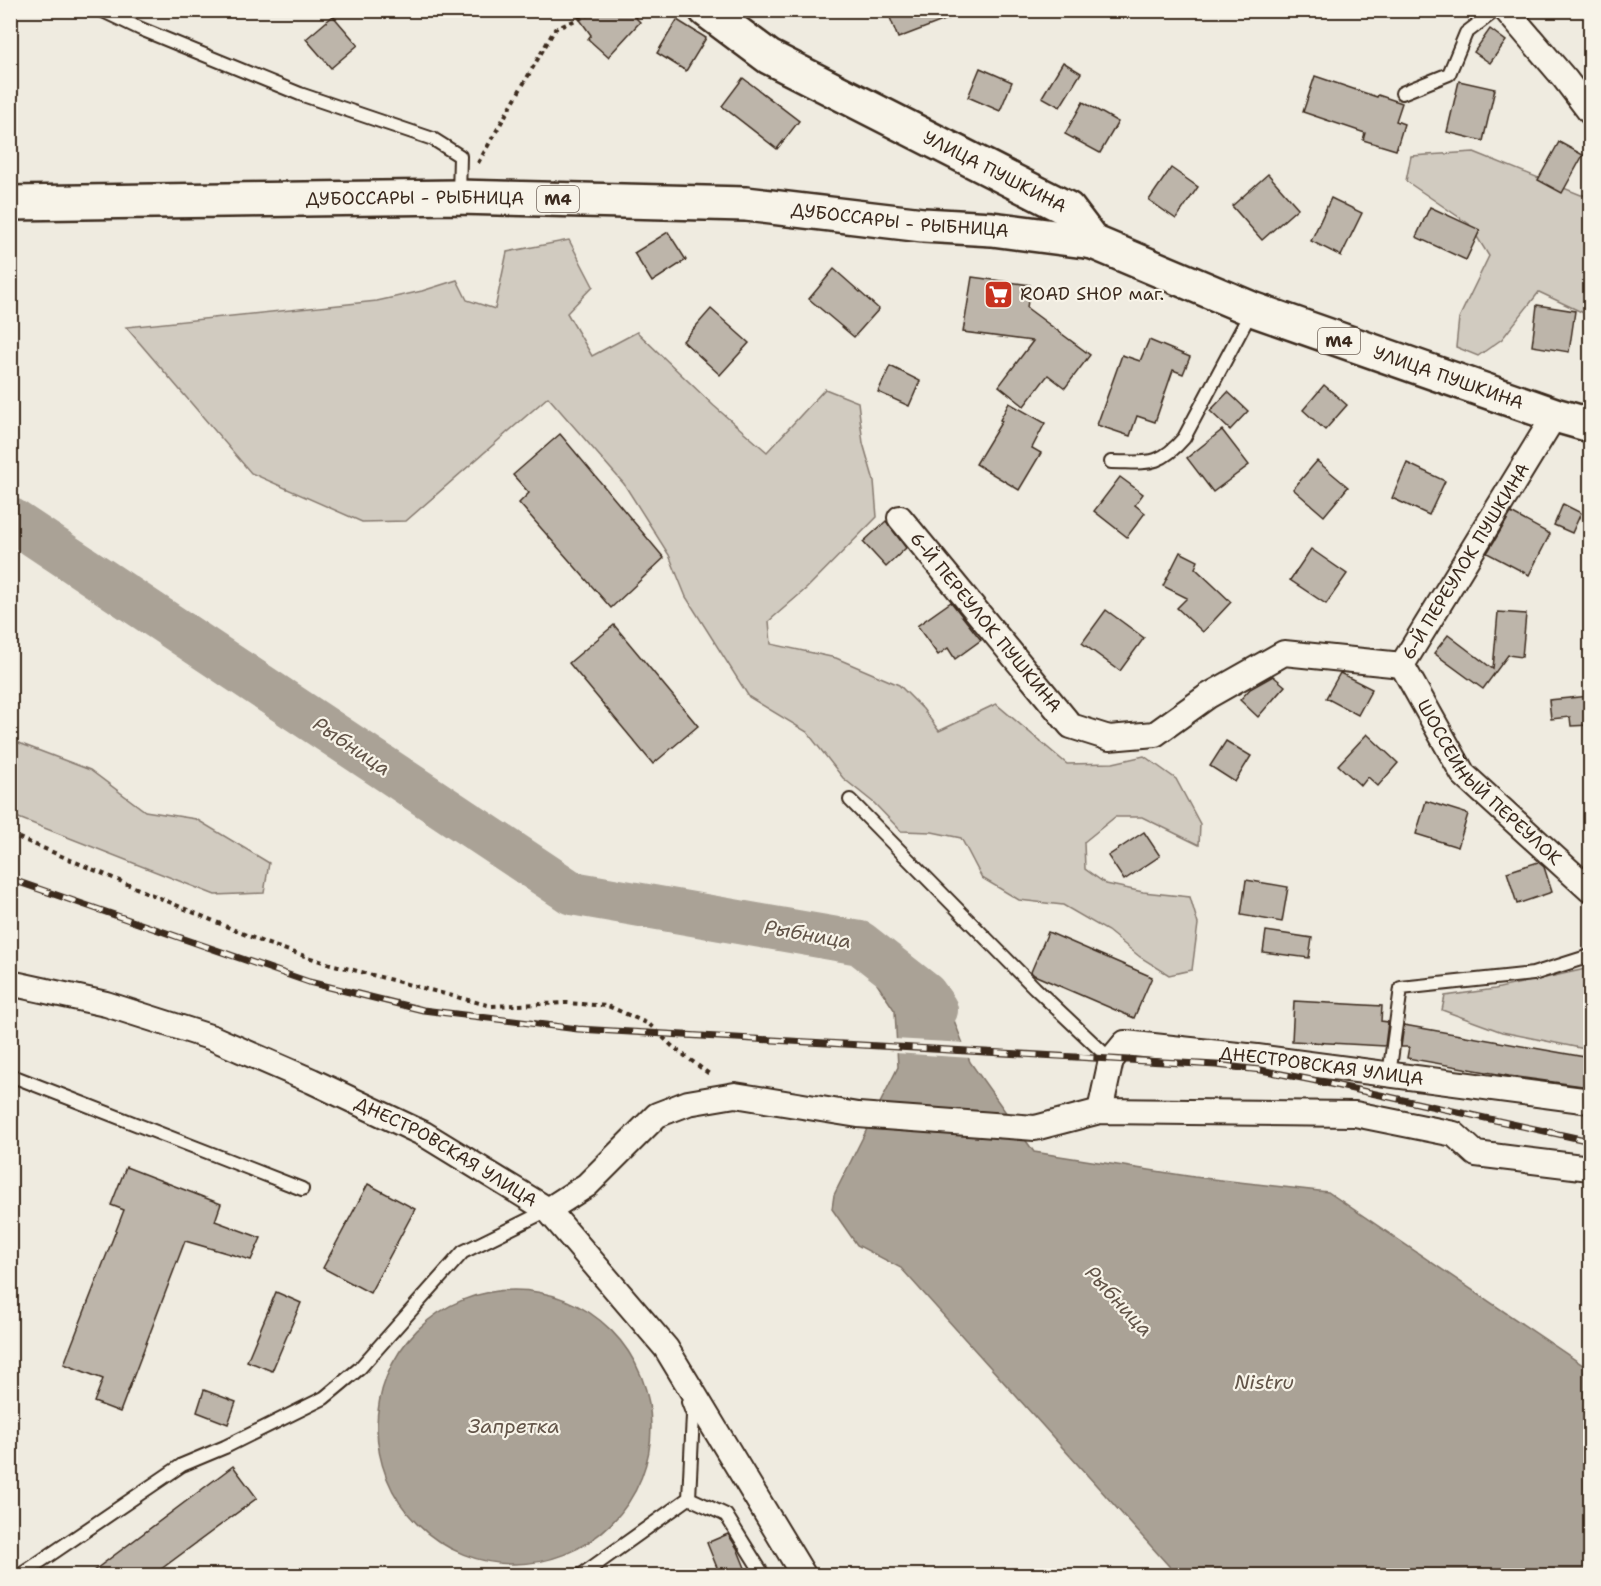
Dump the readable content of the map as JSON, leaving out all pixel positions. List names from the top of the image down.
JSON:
{
  "streets": {
    "main road": ["УЛИЦА ПУШКИНА", "ДУБОССАРЫ - РЫБНИЦА", "M4"],
    "street": ["6-Й ПЕРЕУЛОК ПУШКИНА", "ШОССЕЙНЫЙ ПЕРЕУЛОК", "ДНЕСТРОВСКАЯ УЛИЦА"]
  },
  "crossings": [
    ["УЛИЦА ПУШКИНА", "ДУБОССАРЫ - РЫБНИЦА"],
    ["УЛИЦА ПУШКИНА", "6-Й ПЕРЕУЛОК ПУШКИНА"],
    ["6-Й ПЕРЕУЛОК ПУШКИНА", "ШОССЕЙНЫЙ ПЕРЕУЛОК"]
  ],
  "water": ["Рыбница", "Nistru", "Запретка"],
  "places": {
    "supermarket": ["ROAD SHOP маг."]
  }
}
